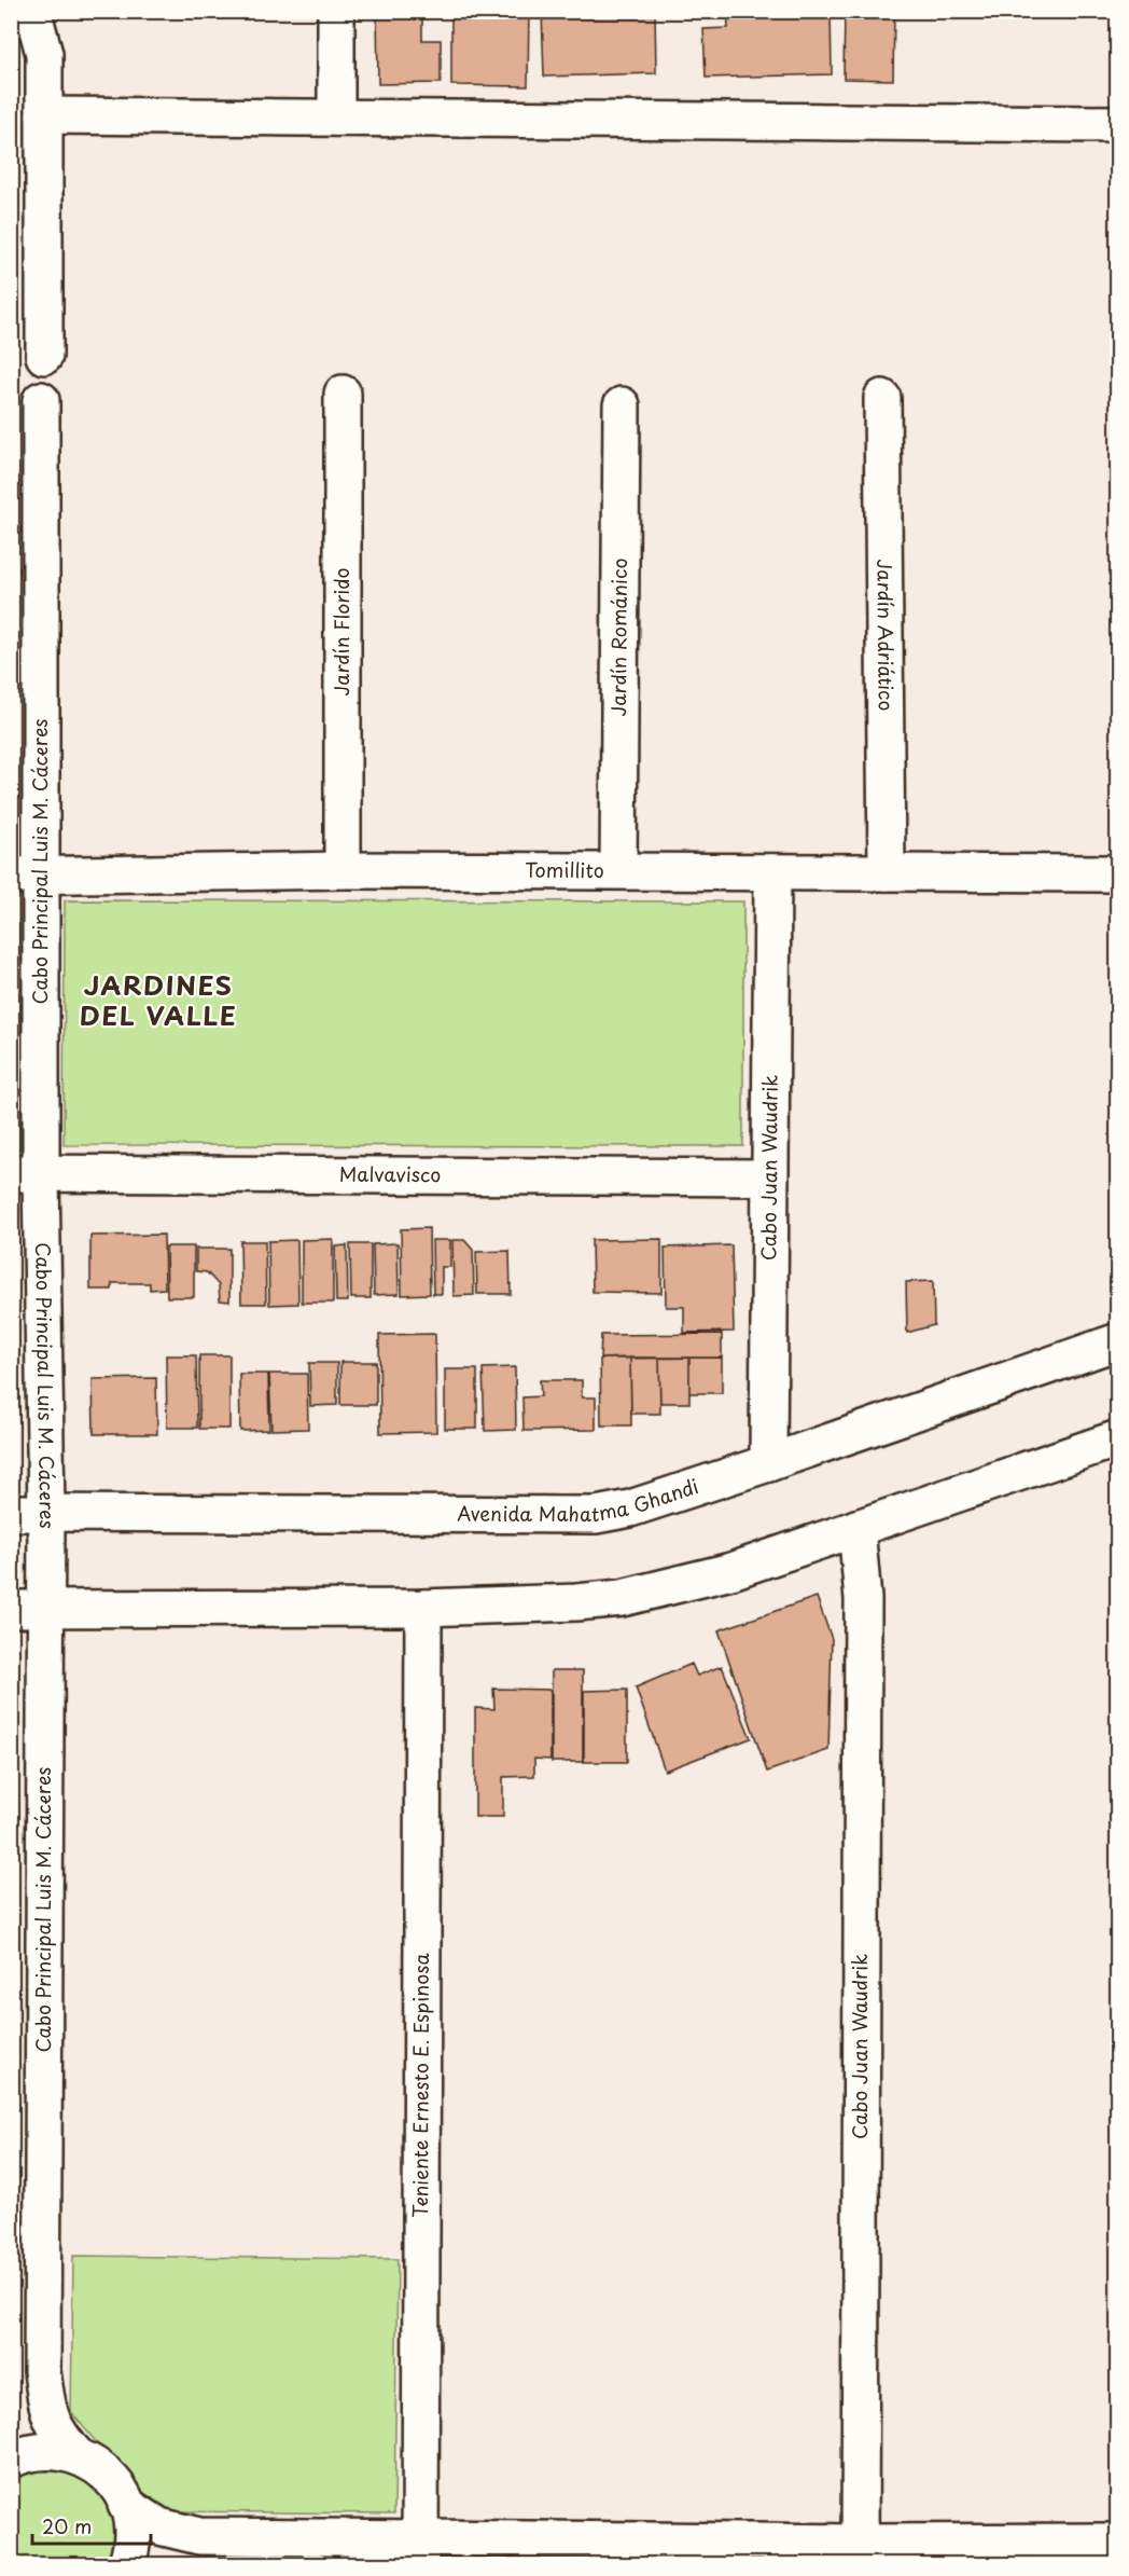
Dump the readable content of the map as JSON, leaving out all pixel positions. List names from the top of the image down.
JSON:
{
  "streets": {
    "street": [
      "Jardín Florido",
      "Jardín Adriático",
      "Jardín Románico",
      "Cabo Principal Luis M. Cáceres",
      "Tomillito",
      "Cabo Juan Waudrik",
      "Malvavisco",
      "Avenida Mahatma Ghandi",
      "Teniente Ernesto E. Espinosa"
    ]
  },
  "crossings": [
    ["Jardín Florido", "Tomillito"],
    ["Jardín Adriático", "Tomillito"],
    ["Jardín Románico", "Tomillito"],
    ["Cabo Principal Luis M. Cáceres", "Tomillito"],
    ["Cabo Principal Luis M. Cáceres", "Malvavisco"],
    ["Cabo Principal Luis M. Cáceres", "Avenida Mahatma Ghandi"],
    ["Tomillito", "Cabo Juan Waudrik"],
    ["Cabo Juan Waudrik", "Malvavisco"],
    ["Cabo Juan Waudrik", "Avenida Mahatma Ghandi"]
  ],
  "districts": ["JARDINES DEL VALLE"],
  "scale_bar": "20 m"
}
